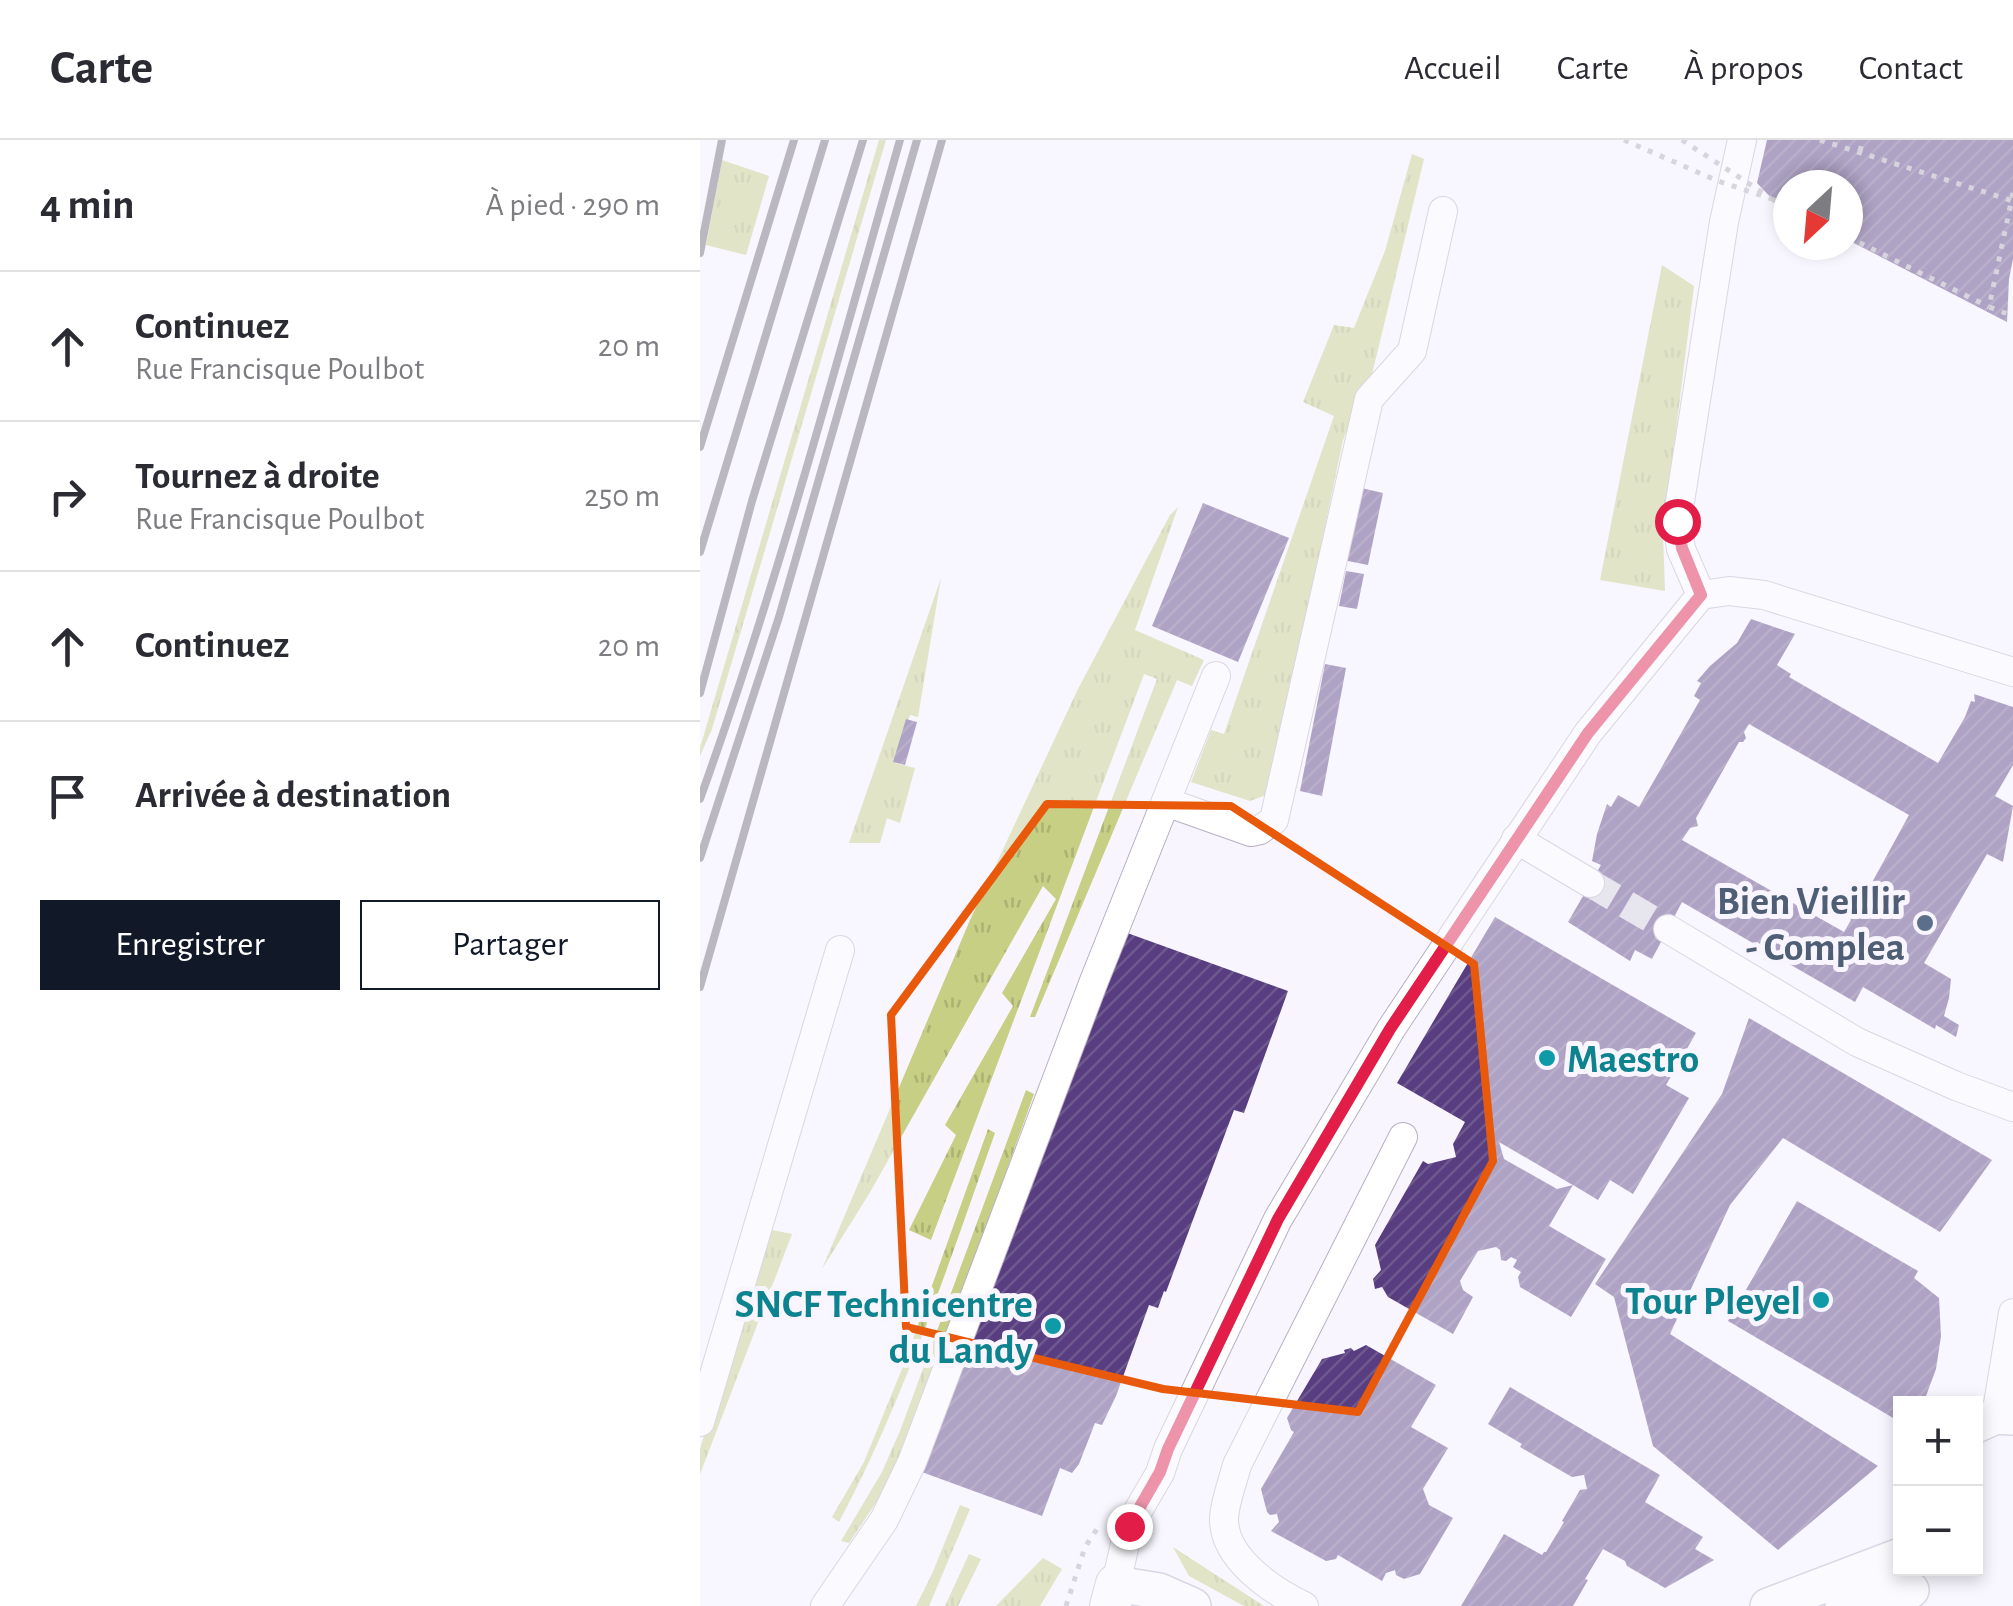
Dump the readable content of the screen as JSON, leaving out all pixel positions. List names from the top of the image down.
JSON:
{
  "places": [
    "Bien Vieillir - Complea",
    "Maestro",
    "Tour Pleyel",
    "SNCF Technicentre du Landy"
  ],
  "north": "bottom left",
  "page": {
    "header": "Carte",
    "nav": [
      "Accueil",
      "Carte",
      "À propos",
      "Contact"
    ],
    "heading": ["4 min", "À pied · 290 m"],
    "list": [
      ["Continuez", "Rue Francisque Poulbot", "20 m"],
      ["Tournez à droite", "Rue Francisque Poulbot", "250 m"],
      ["Continuez", "20 m"],
      "Arrivée à destination"
    ],
    "buttons": ["Enregistrer", "Partager"],
    "map_buttons": ["+", "−"]
  }
}
